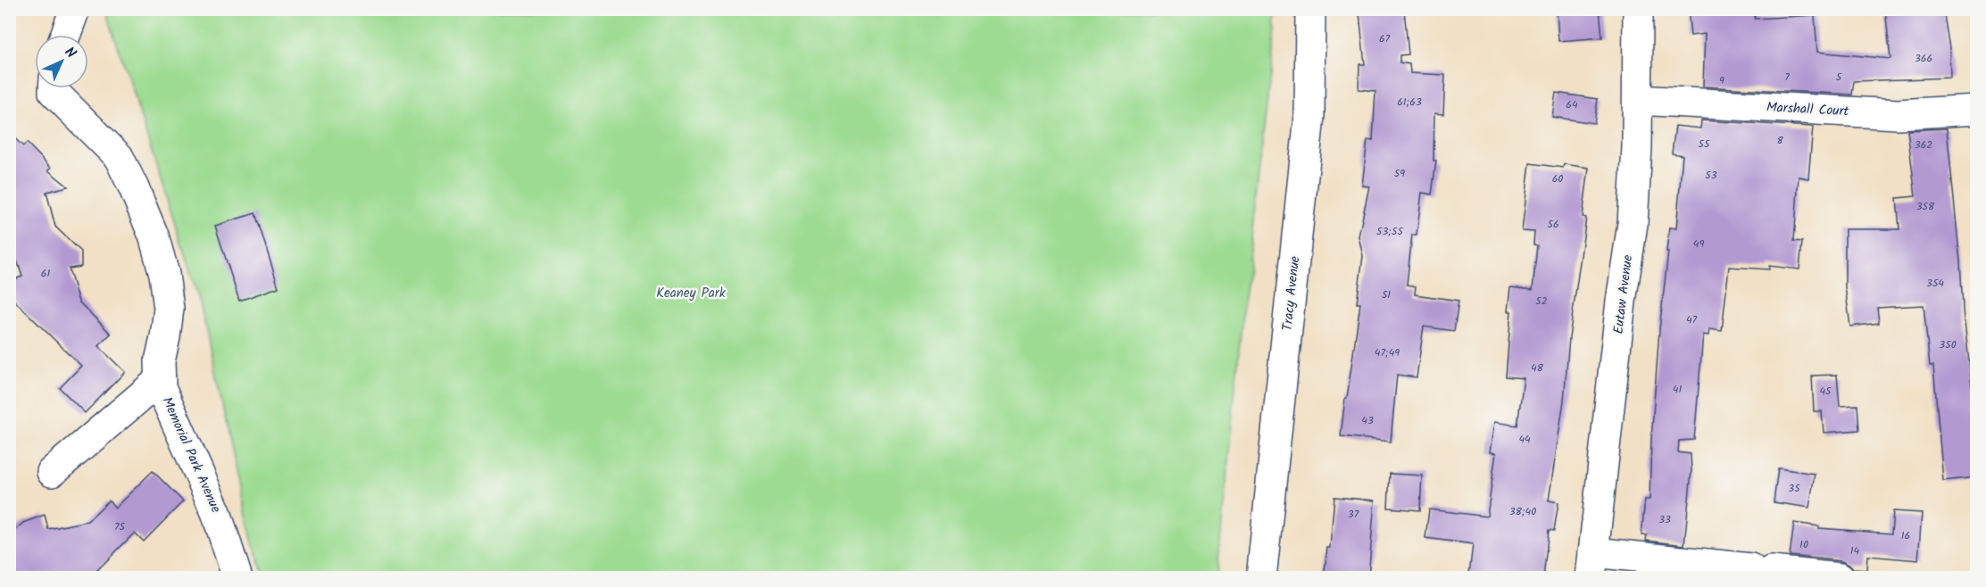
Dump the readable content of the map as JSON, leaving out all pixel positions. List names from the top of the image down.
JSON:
{
  "streets": {
    "street": [
      "Marshall Court",
      "Tracy Avenue",
      "Eutaw Avenue",
      "Memorial Park Avenue"
    ]
  },
  "crossings": [
    ["Marshall Court", "Eutaw Avenue"]
  ],
  "parks": ["Keaney Park"],
  "house_numbers": [
    "67",
    "366",
    "7",
    "5",
    "9",
    "61;63",
    "64",
    "8",
    "55",
    "362",
    "59",
    "53",
    "60",
    "358",
    "56",
    "53;55",
    "49",
    "61",
    "354",
    "51",
    "52",
    "47",
    "350",
    "47;49",
    "48",
    "41",
    "45",
    "43",
    "44",
    "35",
    "38;40",
    "37",
    "33",
    "75",
    "16",
    "10",
    "14"
  ],
  "north": "top right"
}
